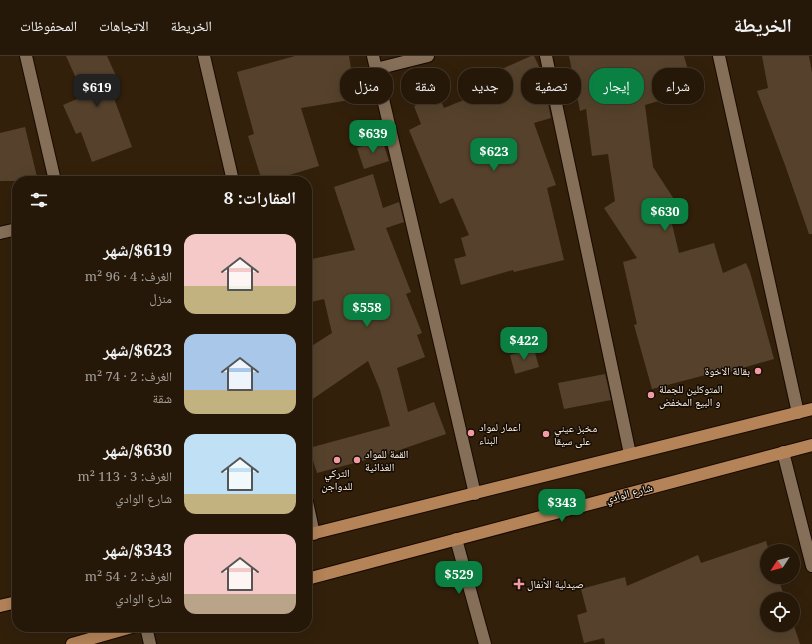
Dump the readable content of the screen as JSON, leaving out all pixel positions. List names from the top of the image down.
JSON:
{
  "streets": {
    "main road": ["شارع الوادي"]
  },
  "places": {
    "other": [
      "بقالة الاخوة",
      "المتوكلين للجملة و البيع المخفض",
      "اعمار لمواد البناء",
      "مخبز عيني على سيقا",
      "التركي للدواجن",
      "القمة للمواد الغذائية"
    ],
    "health": ["صيدلية الأنفال"]
  },
  "north": "bottom left",
  "page": {
    "header": "الخريطة",
    "nav": ["الخريطة", "الاتجاهات", "المحفوظات"],
    "chip": [
      "شراء",
      "إيجار",
      "تصفية",
      "جديد",
      "شقة",
      "منزل"
    ],
    "price": [
      "$619",
      "$639",
      "$623",
      "$630",
      "$558",
      "$422",
      "$343",
      "$529"
    ],
    "heading": "العقارات: 8",
    "list": [
      {
        "name": "$619/شهر",
        "note": "الغرف: 4 · 96 m² · منزل"
      },
      {
        "name": "$623/شهر",
        "note": "الغرف: 2 · 74 m² · شقة"
      },
      {
        "name": "$630/شهر",
        "note": "الغرف: 3 · 113 m² · شارع الوادي"
      },
      {
        "name": "$343/شهر",
        "note": "الغرف: 2 · 54 m² · شارع الوادي"
      }
    ]
  }
}
